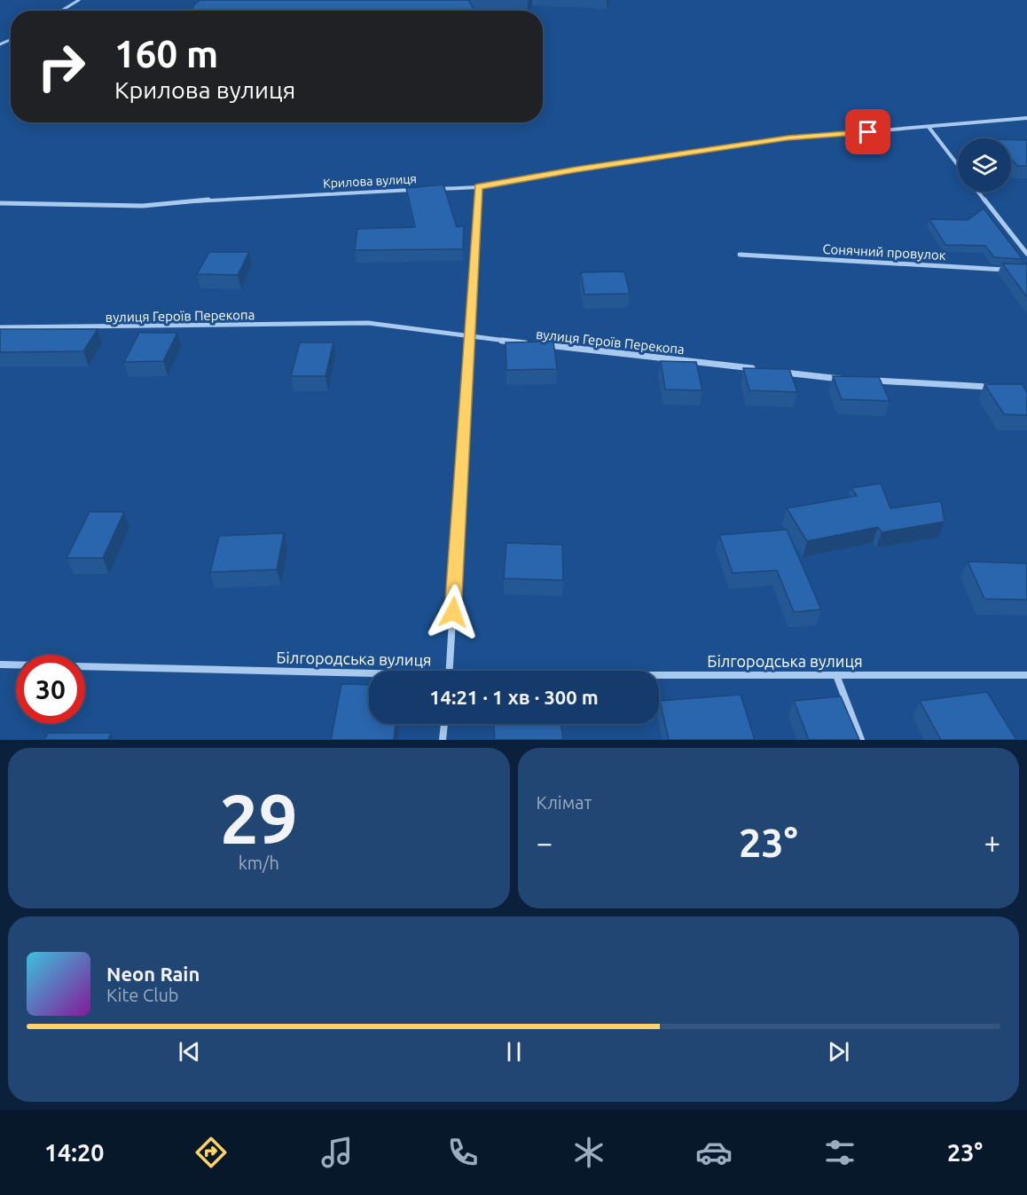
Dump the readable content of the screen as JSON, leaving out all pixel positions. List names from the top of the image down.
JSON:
{
  "streets": {
    "street": [
      "Крилова вулиця",
      "Сонячний провулок",
      "вулиця Героїв Перекопа",
      "Білгородська вулиця"
    ]
  },
  "page": {
    "turn": ["160 m", "Крилова вулиця"],
    "limit": "30",
    "trip": "14:21 · 1 хв · 300 m",
    "tile": [
      ["29", "km/h"],
      "Клімат"
    ],
    "heat": ["−", "23°", "+"],
    "song": ["Neon Rain", "Kite Club"],
    "tabs": ["14:20", "23°"]
  }
}
